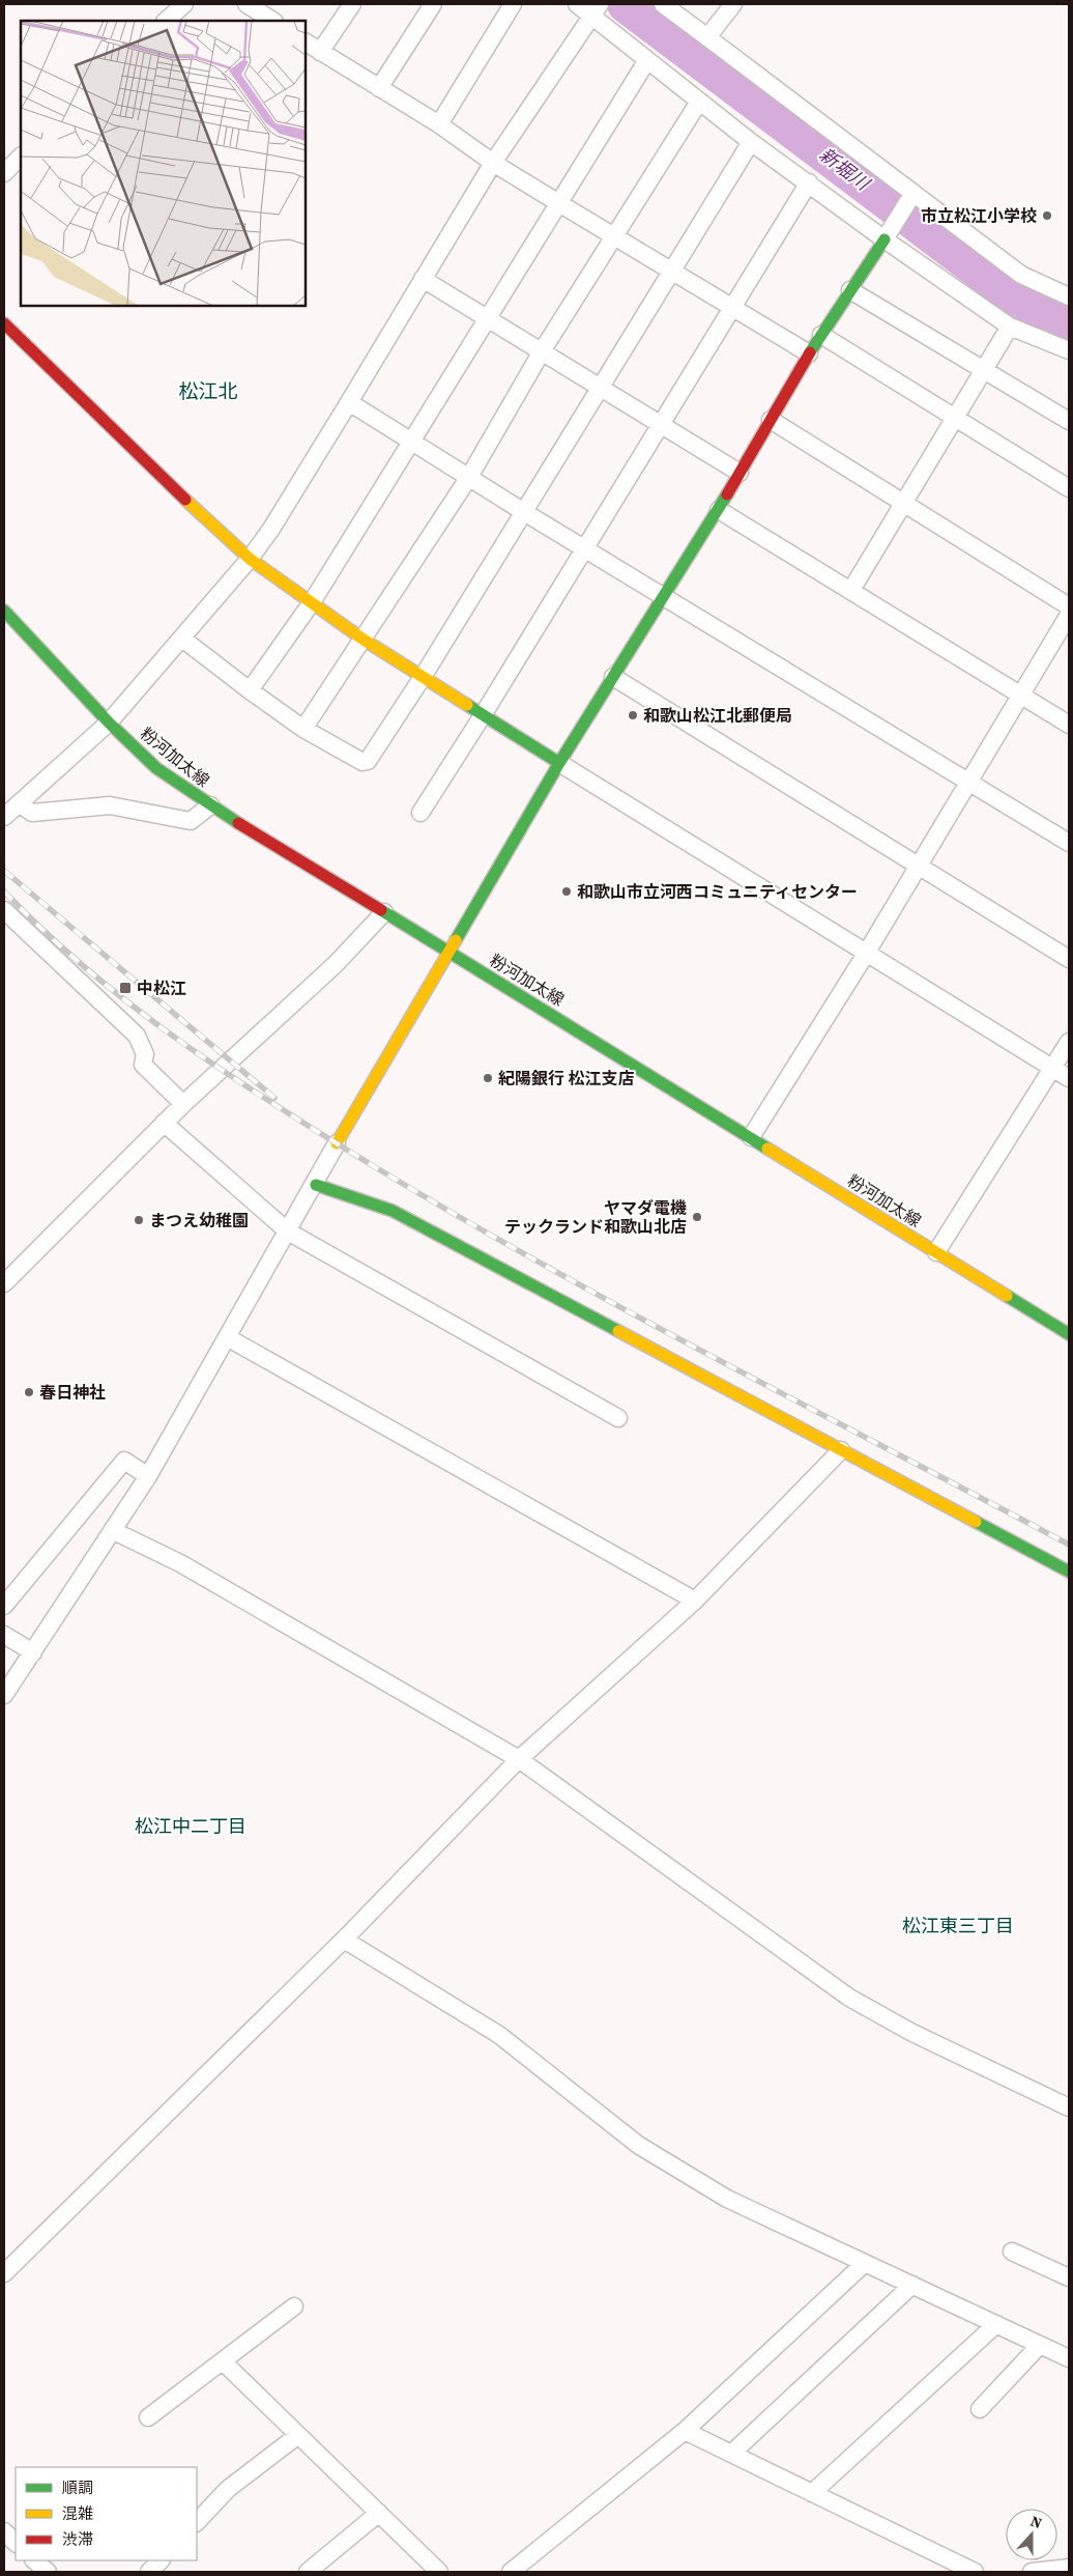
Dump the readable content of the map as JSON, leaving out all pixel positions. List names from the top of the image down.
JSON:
{
  "streets": {
    "street": ["粉河加太線"]
  },
  "districts": ["松江北", "松江中二丁目", "松江東三丁目"],
  "water": ["新堀川"],
  "places": {
    "other": [
      "市立松江小学校",
      "和歌山松江北郵便局",
      "和歌山市立河西コミュニティセンター",
      "紀陽銀行 松江支店",
      "ヤマダ電機 テックランド和歌山北店",
      "まつえ幼稚園",
      "春日神社"
    ],
    "transit": ["中松江"]
  },
  "legend": ["順調", "混雑", "渋滞"],
  "north": "top"
}
